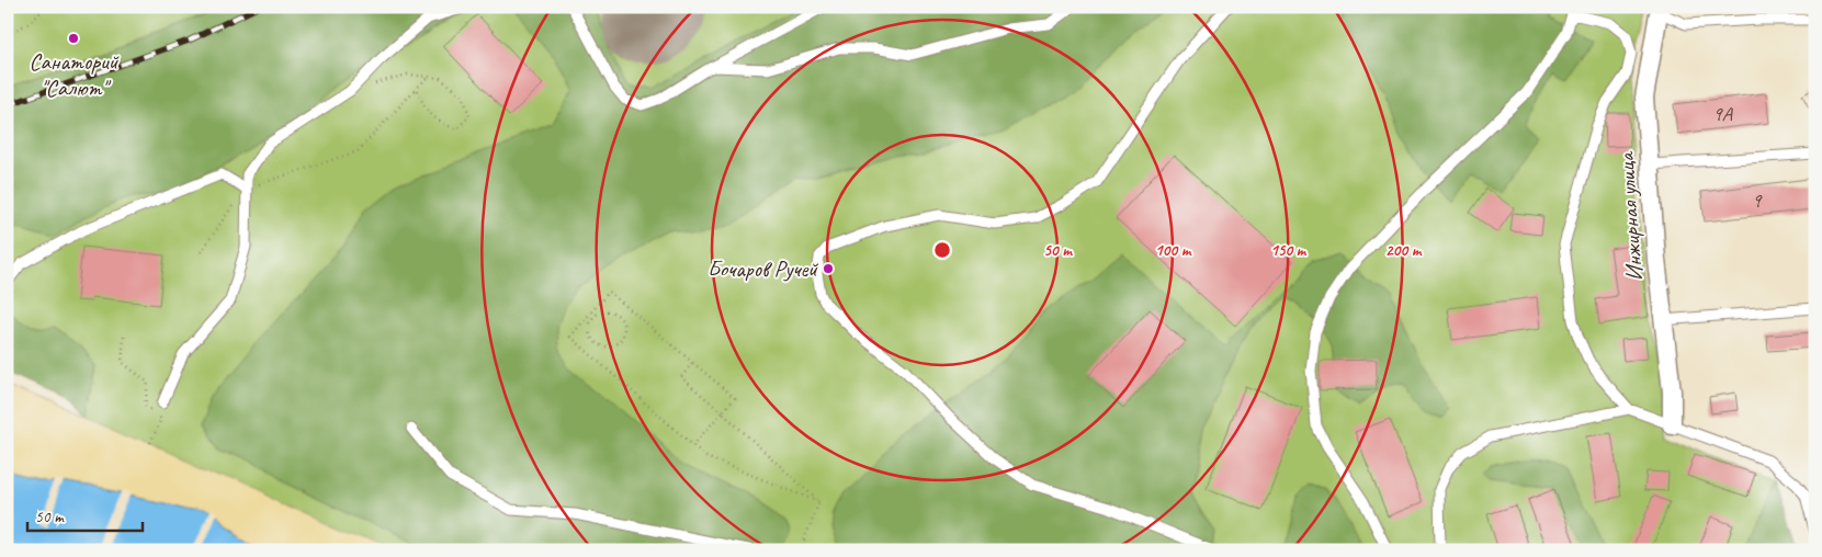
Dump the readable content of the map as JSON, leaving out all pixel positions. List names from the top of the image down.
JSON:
{
  "streets": {
    "street": ["Инжирная улица"]
  },
  "places": ["Санаторий \"Салют\"", "Бочаров Ручей"],
  "house_numbers": ["9А", "9"],
  "scale_bar": "50 m",
  "rings": [
    "50 m",
    "100 m",
    "150 m",
    "200 m"
  ]
}
